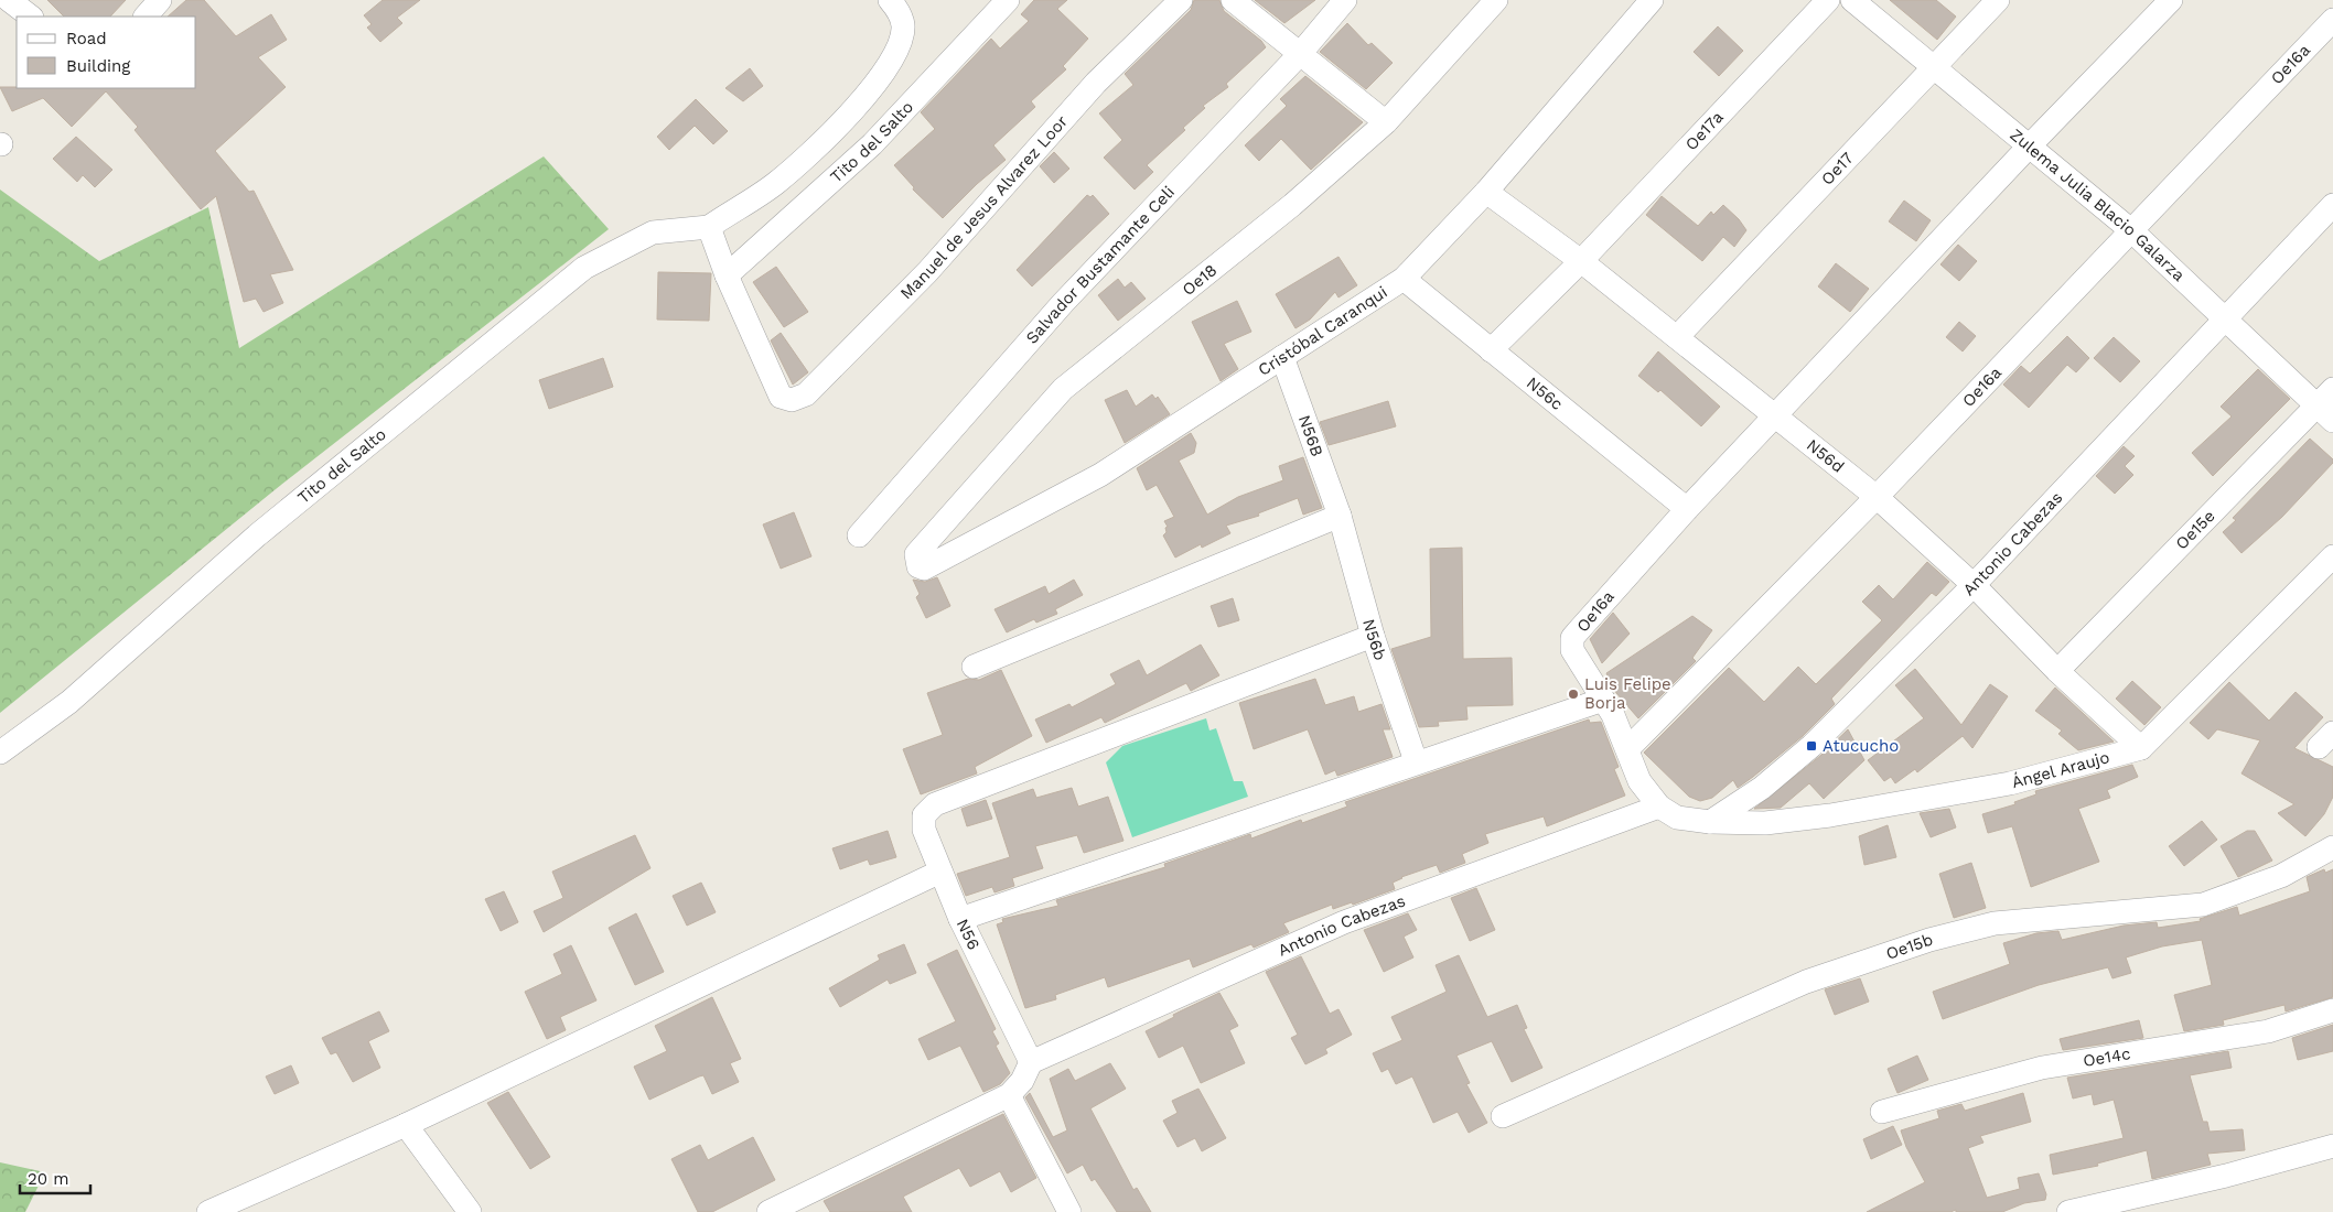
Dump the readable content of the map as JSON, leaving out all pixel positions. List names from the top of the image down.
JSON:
{
  "streets": {
    "street": [
      "Oe16a",
      "Oe17a",
      "Tito del Salto",
      "Oe17",
      "Manuel de Jesus Alvarez Loor",
      "Zulema Julia Blacio Galarza",
      "Salvador Bustamante Celi",
      "Oe18",
      "Cristóbal Caranqui",
      "N56c",
      "N56B",
      "N56d",
      "Oe15e",
      "Antonio Cabezas",
      "N56b",
      "Ángel Araujo",
      "N56",
      "Oe15b",
      "Oe14c"
    ]
  },
  "crossings": [
    ["Oe16a", "Zulema Julia Blacio Galarza"],
    ["Oe16a", "N56c"],
    ["Oe16a", "N56d"],
    ["Oe17a", "N56c"],
    ["Oe17a", "N56d"],
    ["Tito del Salto", "Manuel de Jesus Alvarez Loor"],
    ["Oe17", "Zulema Julia Blacio Galarza"],
    ["Oe17", "N56d"],
    ["Zulema Julia Blacio Galarza", "Oe15e"],
    ["Zulema Julia Blacio Galarza", "Antonio Cabezas"],
    ["Oe18", "Cristóbal Caranqui"],
    ["Cristóbal Caranqui", "N56c"],
    ["Cristóbal Caranqui", "N56B"],
    ["Cristóbal Caranqui", "N56d"],
    ["N56B", "N56b"],
    ["N56d", "Oe15e"],
    ["N56d", "Antonio Cabezas"],
    ["N56d", "Ángel Araujo"],
    ["Antonio Cabezas", "Ángel Araujo"],
    ["Antonio Cabezas", "N56"],
    ["N56b", "N56"]
  ],
  "places": {
    "other": ["Luis Felipe Borja"],
    "transit": ["Atucucho"]
  },
  "legend": ["Road", "Building"],
  "scale_bar": "20 m"
}
